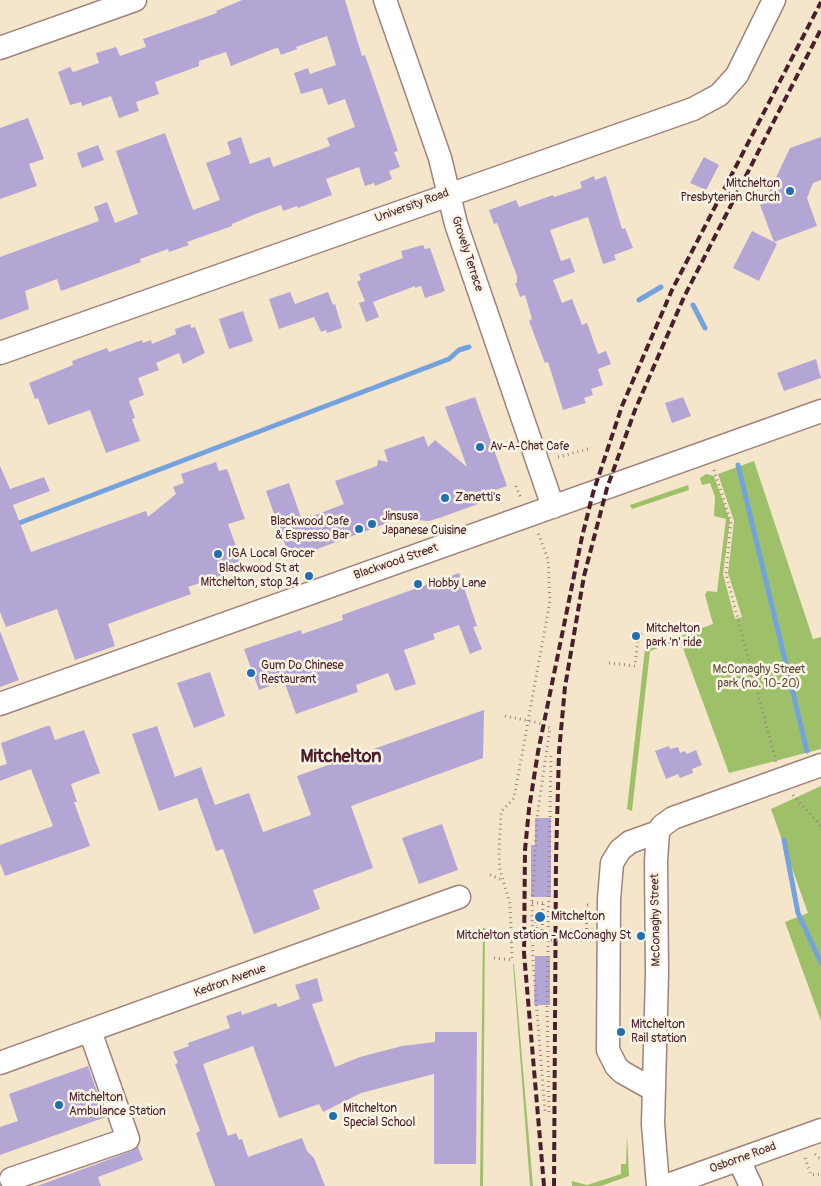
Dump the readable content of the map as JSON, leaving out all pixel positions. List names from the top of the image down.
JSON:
{
  "streets": {
    "street": [
      "University Road",
      "Grovely Terrace",
      "Blackwood Street",
      "McConaghy Street",
      "Kedron Avenue",
      "Osborne Road"
    ]
  },
  "crossings": [
    ["University Road", "Grovely Terrace"],
    ["Grovely Terrace", "Blackwood Street"]
  ],
  "districts": ["Mitchelton"],
  "parks": ["McConaghy Street park (no. 10-20)"],
  "places": [
    "Mitchelton Presbyterian Church",
    "Av-A-Chat Cafe",
    "Zanetti's",
    "Jinsusa Japanese Cuisine",
    "Blackwood Cafe & Espresso Bar",
    "IGA Local Grocer",
    "Blackwood St at Mitchelton, stop 34",
    "Hobby Lane",
    "Mitchelton park 'n' ride",
    "Gum Do Chinese Restaurant",
    "Mitchelton",
    "Mitchelton station - McConaghy St",
    "Mitchelton Rail station",
    "Mitchelton Ambulance Station",
    "Mitchelton Special School"
  ]
}
